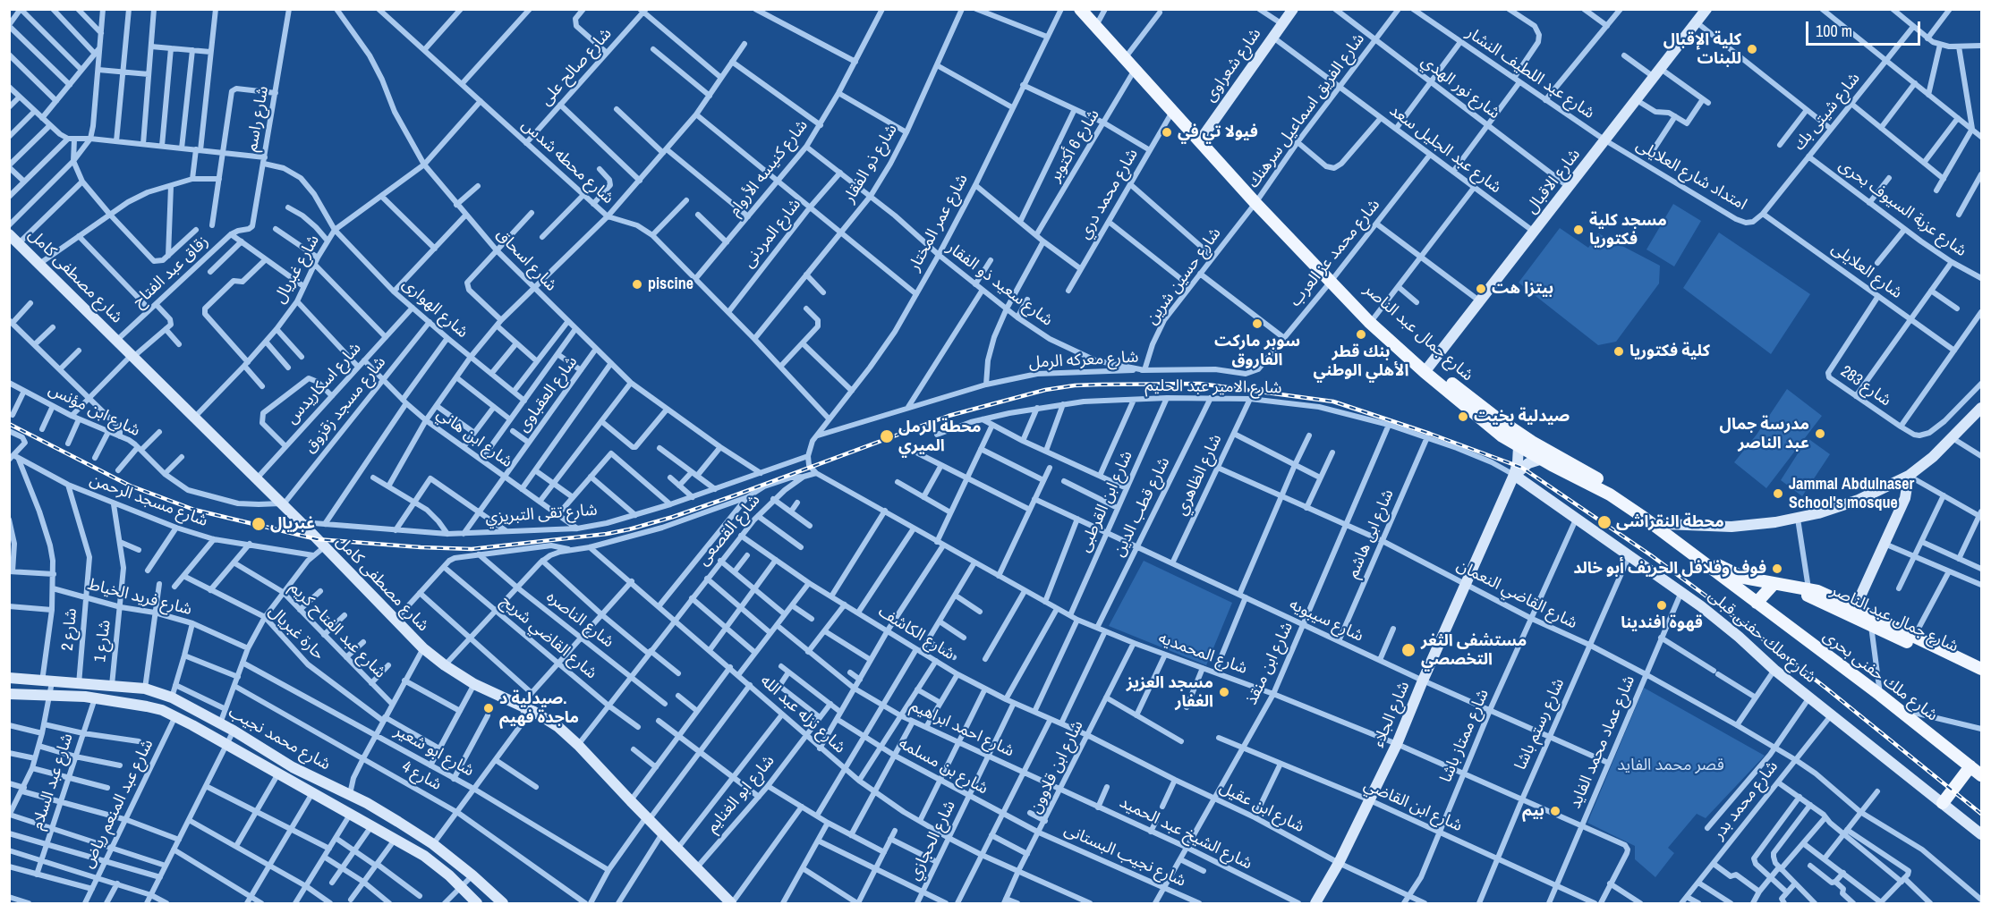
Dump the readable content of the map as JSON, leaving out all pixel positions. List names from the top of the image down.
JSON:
{
  "streets": {
    "main road": [
      "شارع شعراوى",
      "شارع الاقبال",
      "شارع مصطفى كامل",
      "شارع جمال عبد الناصر",
      "شارع ملك حفنى قبلى",
      "شارع ملك حفنى بحرى",
      "شارع الجلاء",
      "شارع محمد نجيب"
    ],
    "street": [
      "شارع صالح على",
      "شارع عبد اللطيف النشار",
      "شارع نور الهدي",
      "شارع الفريق اسماعيل سرهنك",
      "شارع شيتى بك",
      "شارع راسم",
      "شارع 6 أكتوبر",
      "شارع عبد الجليل سعد",
      "شارع محطه شدس",
      "شارع ذو الفقار",
      "شارع كنيسه الأروام",
      "امتداد شارع العلايلى",
      "شارع محمد دري",
      "شارع عزبة السيوف بحرى",
      "شارع عمر المختار",
      "شارع المردنى",
      "شارع محمد عز العرب",
      "شارع اسحاق",
      "شارع غبريال",
      "شارع العلايلى",
      "زقاق عبد الفتاح",
      "شارع حسين شرين",
      "شارع سعيد ذو الفقار",
      "شارع الهوارى",
      "شارع معركه الرمل",
      "شارع اسكاريدس",
      "شارع 283",
      "شارع الامير عبد الحليم",
      "شارع العقباوى",
      "شارع مسجد زقزوق",
      "شارع ابن مؤنس",
      "شارع ابن هاني",
      "شارع الظاهري",
      "شارع مسجد الرحمن",
      "شارع ابن القرطبى",
      "شارع قطب الدين",
      "شارع تقى التبريزي",
      "شارع القصعى",
      "شارع ابى هاشم",
      "شارع القاضي النعمان",
      "شارع فريد الخياط",
      "شارع الناصره",
      "شارع سيبويه",
      "شارع 2",
      "شارع عبد الفتاح كريم",
      "حارة غبريال",
      "شارع الكاشف",
      "شارع القاضي شريح",
      "شارع 1",
      "شارع المحمديه",
      "شارع ابن منقذ",
      "شارع نزله عبد الله",
      "شارع رستم باشا",
      "شارع احمد ابراهيم",
      "شارع ممتاز باشا",
      "شارع عماد محمد الفايد",
      "شارع ابو شعير",
      "شارع بن مسلمه",
      "شارع ابن قلاوون",
      "شارع 4",
      "شارع عبد السلام",
      "شارع ابو الغنايم",
      "شارع محمد بدر",
      "شارع عبد المنعم رياض",
      "شارع ابن القاضي",
      "شارع ابن عقيل",
      "شارع الشيخ عبد الحميد",
      "شارع الحجازي",
      "شارع نجيب البستانى"
    ]
  },
  "crossings": [
    ["شارع شعراوى", "شارع عبد الجليل سعد"],
    ["شارع شعراوى", "شارع جمال عبد الناصر"],
    ["شارع صالح على", "شارع محطه شدس"],
    ["شارع عبد اللطيف النشار", "امتداد شارع العلايلى"],
    ["شارع عبد اللطيف النشار", "شارع الاقبال"],
    ["شارع نور الهدي", "شارع الفريق اسماعيل سرهنك"],
    ["شارع نور الهدي", "شارع الاقبال"],
    ["شارع الفريق اسماعيل سرهنك", "شارع عبد الجليل سعد"],
    ["شارع الفريق اسماعيل سرهنك", "شارع حسين شرين"],
    ["شارع الفريق اسماعيل سرهنك", "شارع جمال عبد الناصر"],
    ["شارع شيتى بك", "امتداد شارع العلايلى"],
    ["شارع شيتى بك", "شارع عزبة السيوف بحرى"],
    ["شارع شيتى بك", "شارع العلايلى"],
    ["شارع راسم", "زقاق عبد الفتاح"],
    ["شارع راسم", "شارع الهوارى"],
    ["شارع 6 أكتوبر", "شارع جمال عبد الناصر"],
    ["شارع عبد الجليل سعد", "شارع الاقبال"],
    ["شارع عبد الجليل سعد", "شارع محمد عز العرب"],
    ["شارع محطه شدس", "شارع ذو الفقار"],
    ["شارع محطه شدس", "شارع كنيسه الأروام"],
    ["شارع محطه شدس", "شارع عمر المختار"],
    ["شارع محطه شدس", "شارع المردنى"],
    ["شارع محطه شدس", "شارع غبريال"],
    ["شارع ذو الفقار", "شارع سعيد ذو الفقار"],
    ["شارع كنيسه الأروام", "شارع سعيد ذو الفقار"],
    ["امتداد شارع العلايلى", "شارع الاقبال"],
    ["امتداد شارع العلايلى", "شارع العلايلى"],
    ["شارع الاقبال", "شارع جمال عبد الناصر"],
    ["شارع محمد دري", "شارع جمال عبد الناصر"],
    ["شارع عمر المختار", "شارع سعيد ذو الفقار"],
    ["شارع عمر المختار", "شارع معركه الرمل"],
    ["شارع المردنى", "شارع سعيد ذو الفقار"],
    ["شارع محمد عز العرب", "شارع جمال عبد الناصر"],
    ["شارع محمد عز العرب", "شارع معركه الرمل"],
    ["شارع اسحاق", "شارع غبريال"],
    ["شارع اسحاق", "شارع العقباوى"],
    ["شارع اسحاق", "شارع تقى التبريزي"],
    ["شارع غبريال", "شارع مصطفى كامل"],
    ["شارع غبريال", "شارع الهوارى"],
    ["شارع العلايلى", "شارع 283"],
    ["زقاق عبد الفتاح", "شارع مصطفى كامل"],
    ["شارع مصطفى كامل", "شارع اسكاريدس"],
    ["شارع مصطفى كامل", "شارع مسجد زقزوق"],
    ["شارع مصطفى كامل", "شارع ابن مؤنس"],
    ["شارع مصطفى كامل", "شارع تقى التبريزي"],
    ["شارع مصطفى كامل", "شارع القصعى"],
    ["شارع مصطفى كامل", "شارع ابو الغنايم"],
    ["شارع حسين شرين", "شارع سعيد ذو الفقار"],
    ["شارع حسين شرين", "شارع جمال عبد الناصر"],
    ["شارع حسين شرين", "شارع معركه الرمل"],
    ["شارع سعيد ذو الفقار", "شارع معركه الرمل"],
    ["شارع الهوارى", "شارع اسكاريدس"],
    ["شارع الهوارى", "شارع مسجد زقزوق"],
    ["شارع جمال عبد الناصر", "شارع ملك حفنى بحرى"],
    ["شارع جمال عبد الناصر", "شارع الجلاء"],
    ["شارع اسكاريدس", "شارع ابن هاني"],
    ["شارع الامير عبد الحليم", "شارع الظاهري"],
    ["شارع الامير عبد الحليم", "شارع ابن القرطبى"],
    ["شارع الامير عبد الحليم", "شارع قطب الدين"],
    ["شارع الامير عبد الحليم", "شارع ابى هاشم"],
    ["شارع الامير عبد الحليم", "شارع ملك حفنى قبلى"],
    ["شارع الامير عبد الحليم", "شارع ابن منقذ"],
    ["شارع الامير عبد الحليم", "شارع الجلاء"],
    ["شارع العقباوى", "شارع ابن هاني"],
    ["شارع العقباوى", "شارع تقى التبريزي"],
    ["شارع مسجد زقزوق", "شارع ابن مؤنس"],
    ["شارع مسجد زقزوق", "شارع ابن هاني"],
    ["شارع ابن هاني", "شارع تقى التبريزي"],
    ["شارع الظاهري", "شارع القاضي النعمان"],
    ["شارع الظاهري", "شارع سيبويه"],
    ["شارع مسجد الرحمن", "شارع 2"],
    ["شارع مسجد الرحمن", "شارع 1"],
    ["شارع ابن القرطبى", "شارع سيبويه"],
    ["شارع ابن القرطبى", "شارع المحمديه"],
    ["شارع قطب الدين", "شارع سيبويه"],
    ["شارع قطب الدين", "شارع المحمديه"],
    ["شارع تقى التبريزي", "شارع القصعى"],
    ["شارع تقى التبريزي", "شارع الناصره"],
    ["شارع تقى التبريزي", "شارع القاضي شريح"],
    ["شارع تقى التبريزي", "شارع نزله عبد الله"],
    ["شارع القصعى", "شارع الناصره"],
    ["شارع القصعى", "شارع الكاشف"],
    ["شارع القصعى", "شارع القاضي شريح"],
    ["شارع القصعى", "شارع المحمديه"],
    ["شارع القصعى", "شارع نزله عبد الله"],
    ["شارع ابى هاشم", "شارع القاضي النعمان"],
    ["شارع ابى هاشم", "شارع سيبويه"],
    ["شارع القاضي النعمان", "شارع ابن منقذ"],
    ["شارع القاضي النعمان", "شارع الجلاء"],
    ["شارع القاضي النعمان", "شارع رستم باشا"],
    ["شارع القاضي النعمان", "شارع ممتاز باشا"],
    ["شارع القاضي النعمان", "شارع عماد محمد الفايد"],
    ["شارع القاضي النعمان", "شارع محمد بدر"],
    ["شارع فريد الخياط", "شارع 2"],
    ["شارع فريد الخياط", "شارع 1"],
    ["شارع سيبويه", "شارع ابن منقذ"],
    ["شارع سيبويه", "شارع الجلاء"],
    ["شارع سيبويه", "شارع رستم باشا"],
    ["شارع سيبويه", "شارع ممتاز باشا"],
    ["شارع سيبويه", "شارع عماد محمد الفايد"],
    ["شارع 2", "شارع محمد نجيب"],
    ["شارع الكاشف", "شارع ابن قلاوون"],
    ["شارع الكاشف", "شارع ابن عقيل"],
    ["شارع الكاشف", "شارع الحجازي"],
    ["شارع ملك حفنى قبلى", "شارع الجلاء"],
    ["شارع ملك حفنى قبلى", "شارع رستم باشا"],
    ["شارع ملك حفنى قبلى", "شارع ممتاز باشا"],
    ["شارع ملك حفنى قبلى", "شارع عماد محمد الفايد"],
    ["شارع ملك حفنى قبلى", "شارع محمد بدر"],
    ["شارع 1", "شارع محمد نجيب"],
    ["شارع المحمديه", "شارع ابن منقذ"],
    ["شارع المحمديه", "شارع الجلاء"],
    ["شارع المحمديه", "شارع رستم باشا"],
    ["شارع المحمديه", "شارع ممتاز باشا"],
    ["شارع المحمديه", "شارع عماد محمد الفايد"],
    ["شارع المحمديه", "شارع ابن قلاوون"],
    ["شارع ابن منقذ", "شارع ابن القاضي"],
    ["شارع ابن منقذ", "شارع ابن عقيل"],
    ["شارع ابن منقذ", "شارع الشيخ عبد الحميد"],
    ["شارع ابن منقذ", "شارع نجيب البستانى"],
    ["شارع نزله عبد الله", "شارع ابن قلاوون"],
    ["شارع نزله عبد الله", "شارع ابو الغنايم"],
    ["شارع نزله عبد الله", "شارع الحجازي"],
    ["شارع الجلاء", "شارع ابن القاضي"],
    ["شارع الجلاء", "شارع ابن عقيل"],
    ["شارع رستم باشا", "شارع ابن القاضي"],
    ["شارع احمد ابراهيم", "شارع ابن قلاوون"],
    ["شارع احمد ابراهيم", "شارع الشيخ عبد الحميد"],
    ["شارع احمد ابراهيم", "شارع الحجازي"],
    ["شارع ممتاز باشا", "شارع ابن القاضي"],
    ["شارع ممتاز باشا", "شارع ابن عقيل"],
    ["شارع محمد نجيب", "شارع عبد السلام"],
    ["شارع محمد نجيب", "شارع عبد المنعم رياض"],
    ["شارع عماد محمد الفايد", "شارع ابن القاضي"],
    ["شارع بن مسلمه", "شارع ابن قلاوون"],
    ["شارع بن مسلمه", "شارع الحجازي"],
    ["شارع بن مسلمه", "شارع نجيب البستانى"],
    ["شارع ابن قلاوون", "شارع ابن عقيل"],
    ["شارع ابن قلاوون", "شارع الشيخ عبد الحميد"],
    ["شارع ابن قلاوون", "شارع نجيب البستانى"]
  ],
  "parks": ["قصر محمد الفايد"],
  "places": [
    "كلية الإقبال للبنات",
    "فيولا تي في",
    "مسجد كلية فكتوريا",
    "piscine",
    "بيتزا هت",
    "سوبر ماركت الفاروق",
    "بنك قطر الأهلي الوطني",
    "كلية فكتوريا",
    "صيدلية بخيت",
    "مدرسة جمال عبد الناصر",
    "محطة الرمل الميري",
    "Jammal Abdulnaser School's mosque",
    "محطة النقراشى",
    "غبريال",
    "فوف وفلافل الحريف أبو خالد",
    "قهوة افندينا",
    "مستشفى الثغر التخصصي",
    "مسجد العزيز الغفار",
    "صيدلية د. ماجدة فهيم",
    "بيم"
  ],
  "scale_bar": "100 m"
}
